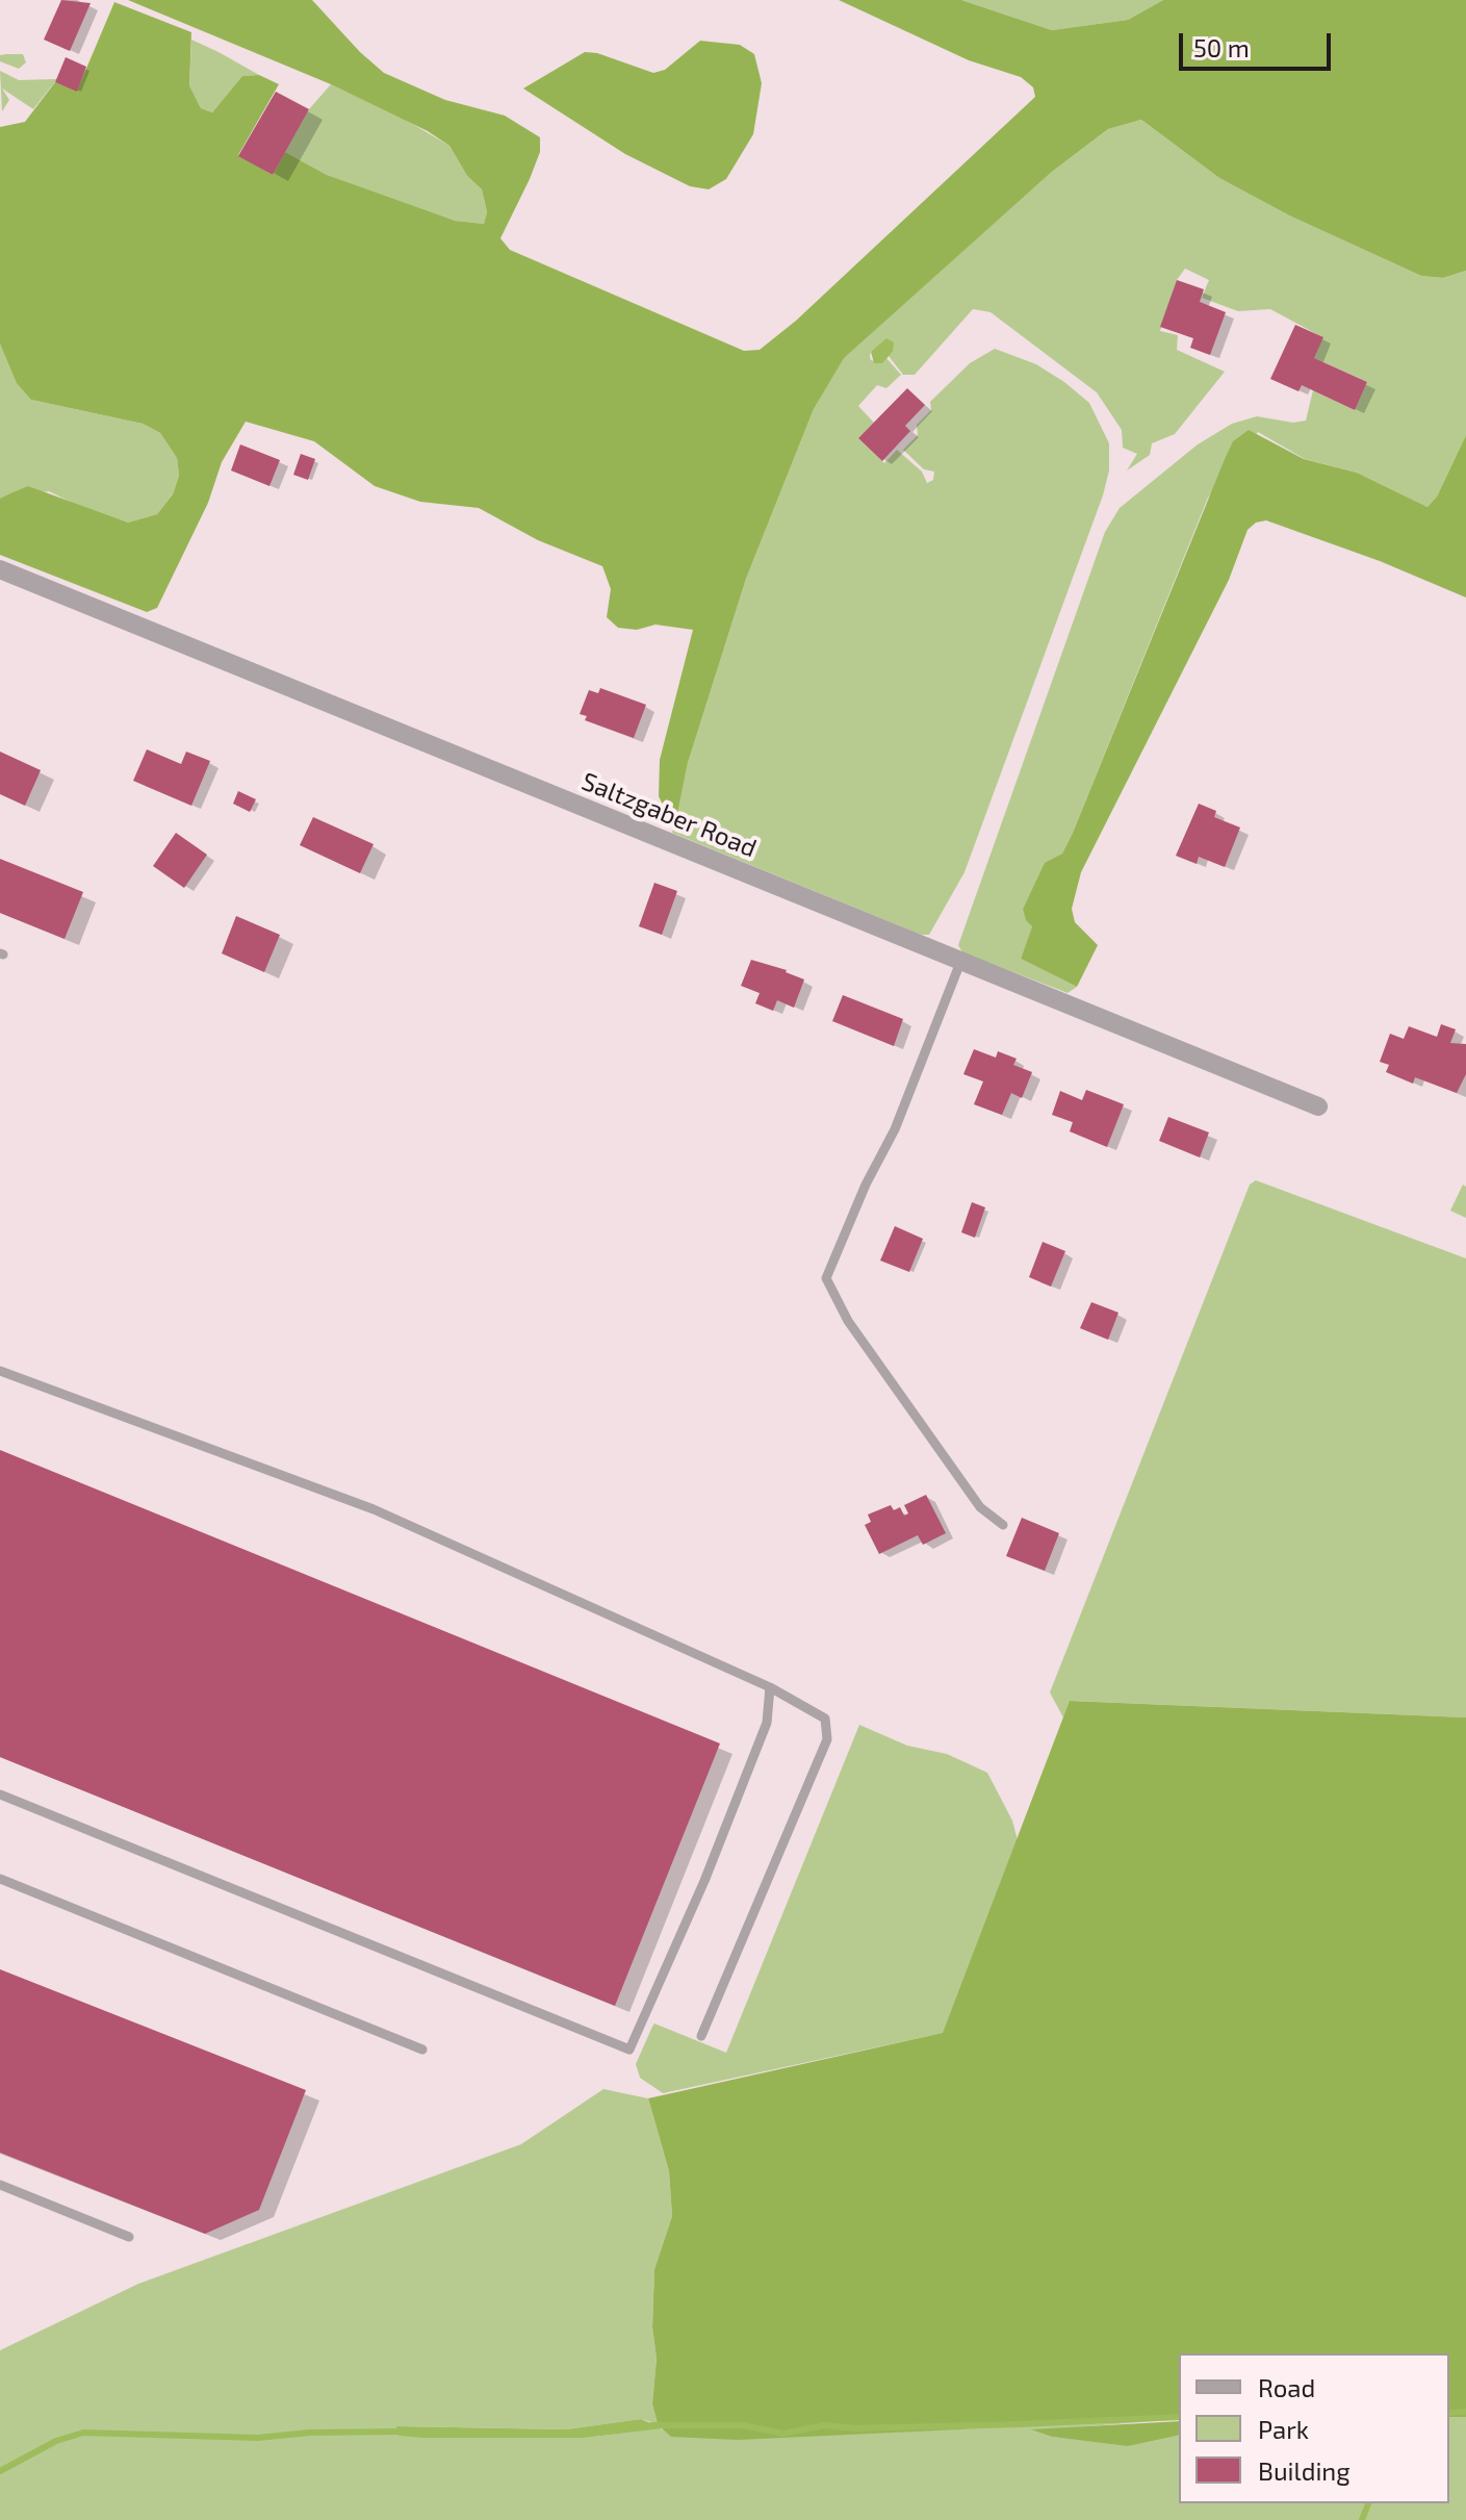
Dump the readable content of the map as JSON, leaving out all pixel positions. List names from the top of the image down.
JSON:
{
  "streets": {
    "street": ["Saltzgaber Road"]
  },
  "legend": ["Road", "Park", "Building"],
  "scale_bar": "50 m"
}
